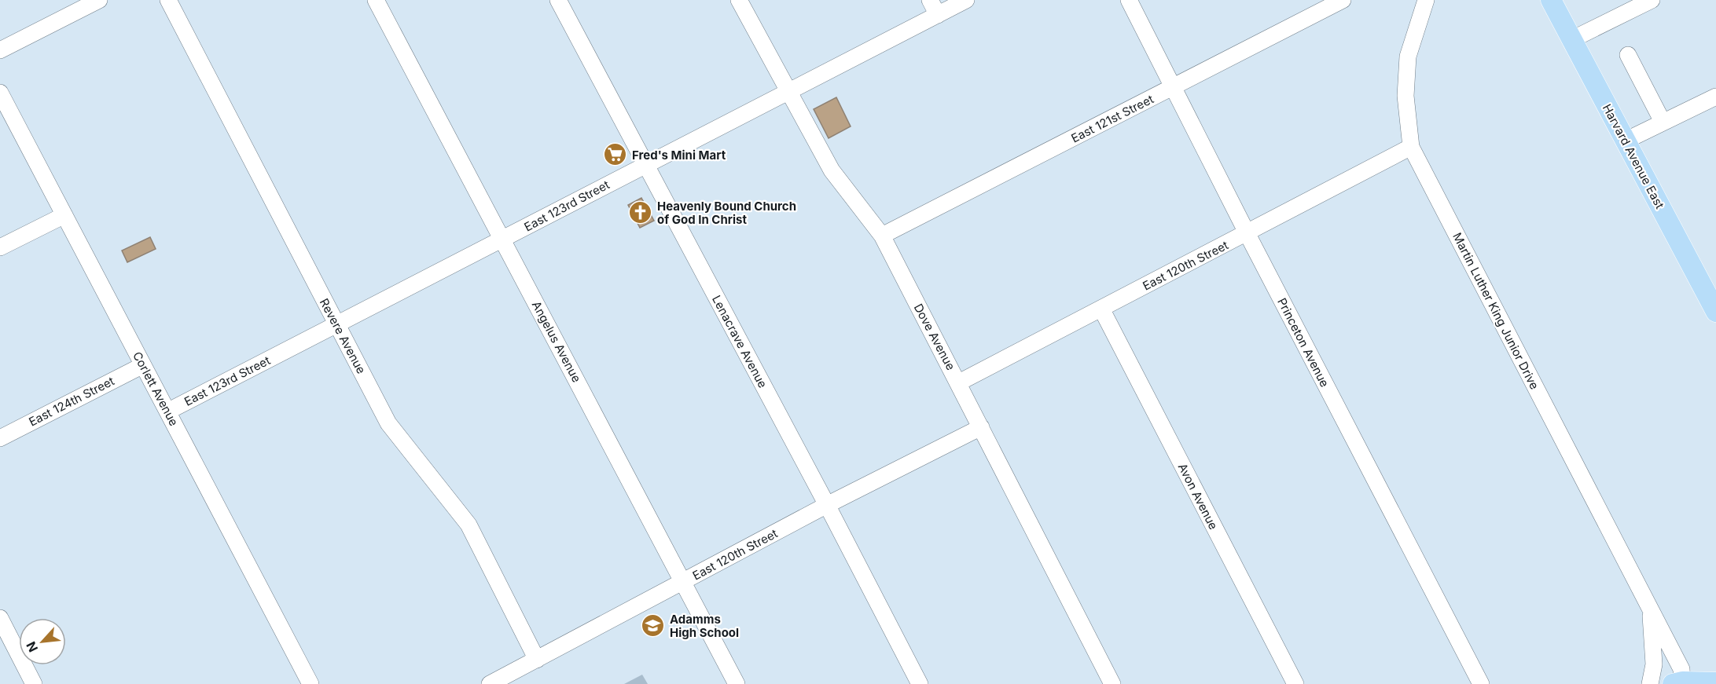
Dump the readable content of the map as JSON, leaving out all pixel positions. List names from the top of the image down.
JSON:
{
  "streets": {
    "main road": ["Harvard Avenue East"],
    "street": [
      "East 121st Street",
      "East 123rd Street",
      "East 120th Street",
      "Martin Luther King Junior Drive",
      "Revere Avenue",
      "Dove Avenue",
      "Angelus Avenue",
      "Lenacrave Avenue",
      "Princeton Avenue",
      "Corlett Avenue",
      "East 124th Street",
      "Avon Avenue"
    ]
  },
  "crossings": [
    ["East 121st Street", "Dove Avenue"],
    ["East 121st Street", "Princeton Avenue"],
    ["East 123rd Street", "Revere Avenue"],
    ["East 123rd Street", "Dove Avenue"],
    ["East 123rd Street", "Angelus Avenue"],
    ["East 123rd Street", "Lenacrave Avenue"],
    ["East 123rd Street", "Corlett Avenue"],
    ["East 120th Street", "Martin Luther King Junior Drive"],
    ["East 120th Street", "Revere Avenue"],
    ["East 120th Street", "Dove Avenue"],
    ["East 120th Street", "Angelus Avenue"],
    ["East 120th Street", "Lenacrave Avenue"],
    ["East 120th Street", "Princeton Avenue"],
    ["East 120th Street", "Avon Avenue"],
    ["Corlett Avenue", "East 124th Street"]
  ],
  "places": {
    "supermarket": ["Fred's Mini Mart"],
    "church": ["Heavenly Bound Church of God In Christ"],
    "school or university": ["Adamms High School"]
  },
  "north": "bottom left"
}
